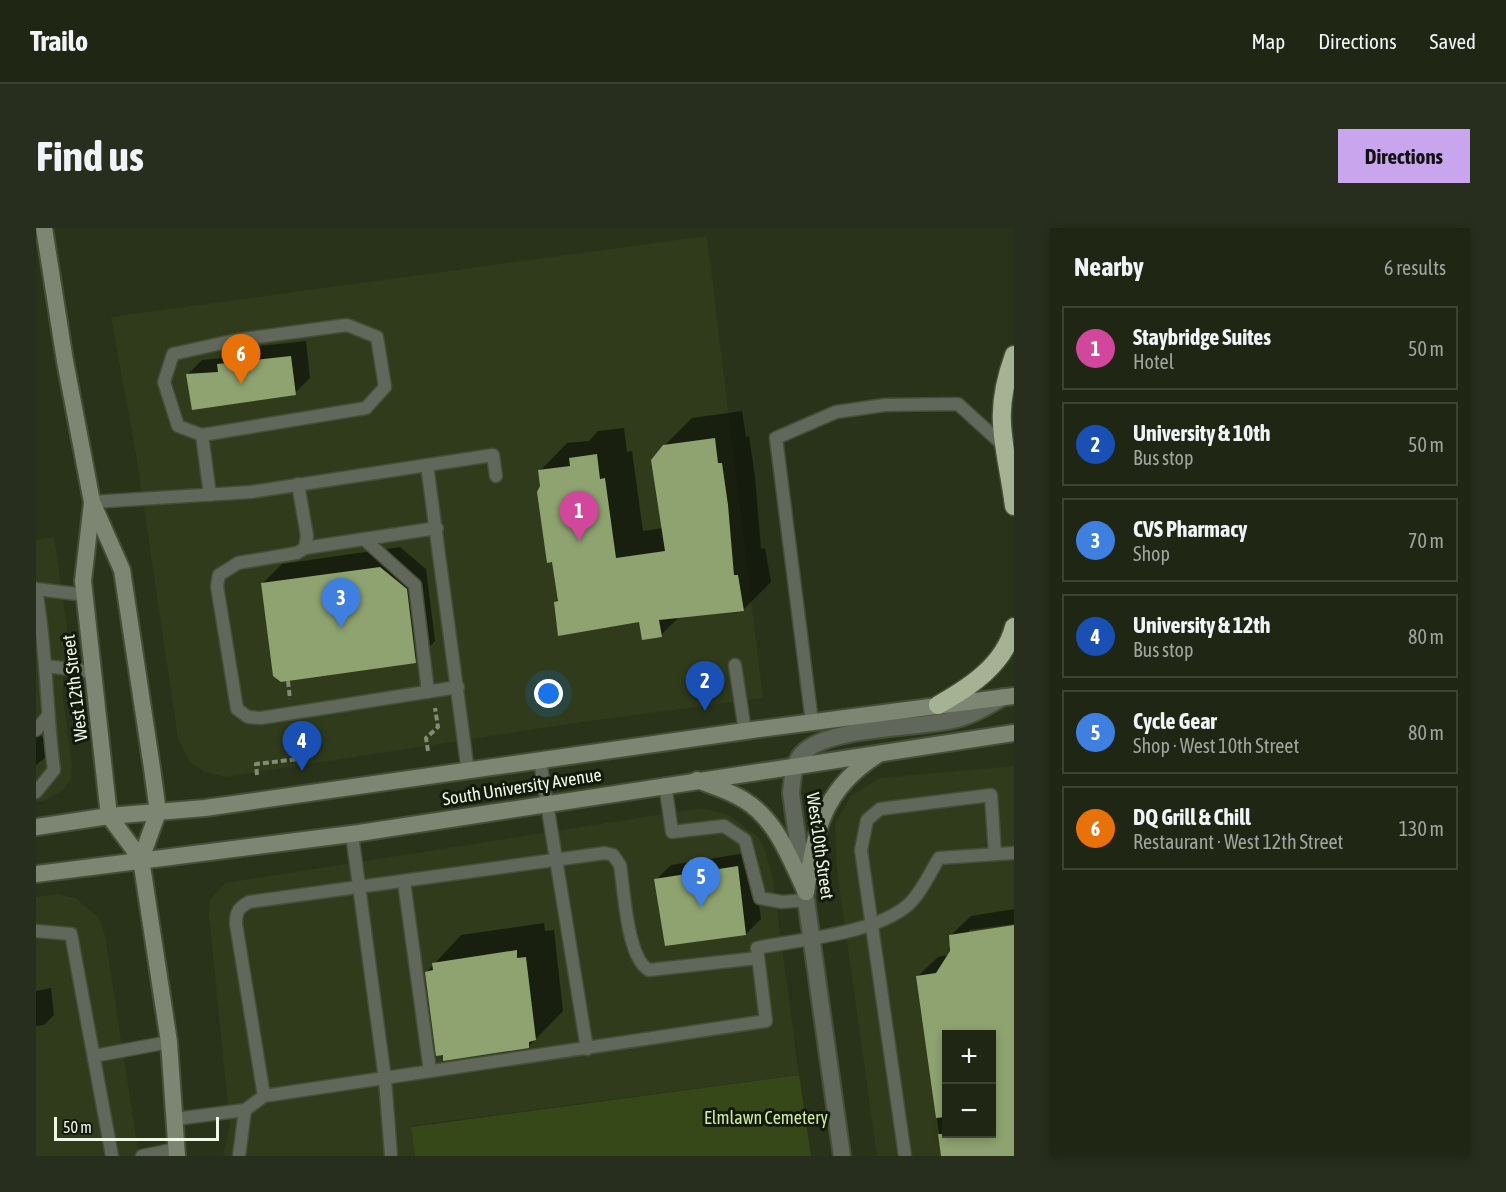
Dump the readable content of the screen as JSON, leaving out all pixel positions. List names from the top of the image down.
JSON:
{
  "streets": {
    "main road": ["West 12th Street", "South University Avenue"],
    "street": ["West 10th Street"]
  },
  "crossings": [
    ["West 12th Street", "South University Avenue"],
    ["South University Avenue", "West 10th Street"]
  ],
  "parks": ["Elmlawn Cemetery"],
  "scale_bar": "50 m",
  "page": {
    "header": "Trailo",
    "nav": ["Map", "Directions", "Saved"],
    "buttons": "Directions",
    "title": "Find us",
    "heading": ["Nearby", "6 results"],
    "list": [
      {
        "mark": "1",
        "name": "Staybridge Suites",
        "note": "Hotel",
        "value": "50 m"
      },
      {
        "mark": "2",
        "name": "University & 10th",
        "note": "Bus stop",
        "value": "50 m"
      },
      {
        "mark": "3",
        "name": "CVS Pharmacy",
        "note": "Shop",
        "value": "70 m"
      },
      {
        "mark": "4",
        "name": "University & 12th",
        "note": "Bus stop",
        "value": "80 m"
      },
      {
        "mark": "5",
        "name": "Cycle Gear",
        "note": "Shop · West 10th Street",
        "value": "80 m"
      },
      {
        "mark": "6",
        "name": "DQ Grill & Chill",
        "note": "Restaurant · West 12th Street",
        "value": "130 m"
      }
    ],
    "pins": [
      "6",
      "1",
      "3",
      "2",
      "4",
      "5"
    ],
    "map_buttons": ["+", "−"],
    "scale": "50 m"
  }
}
